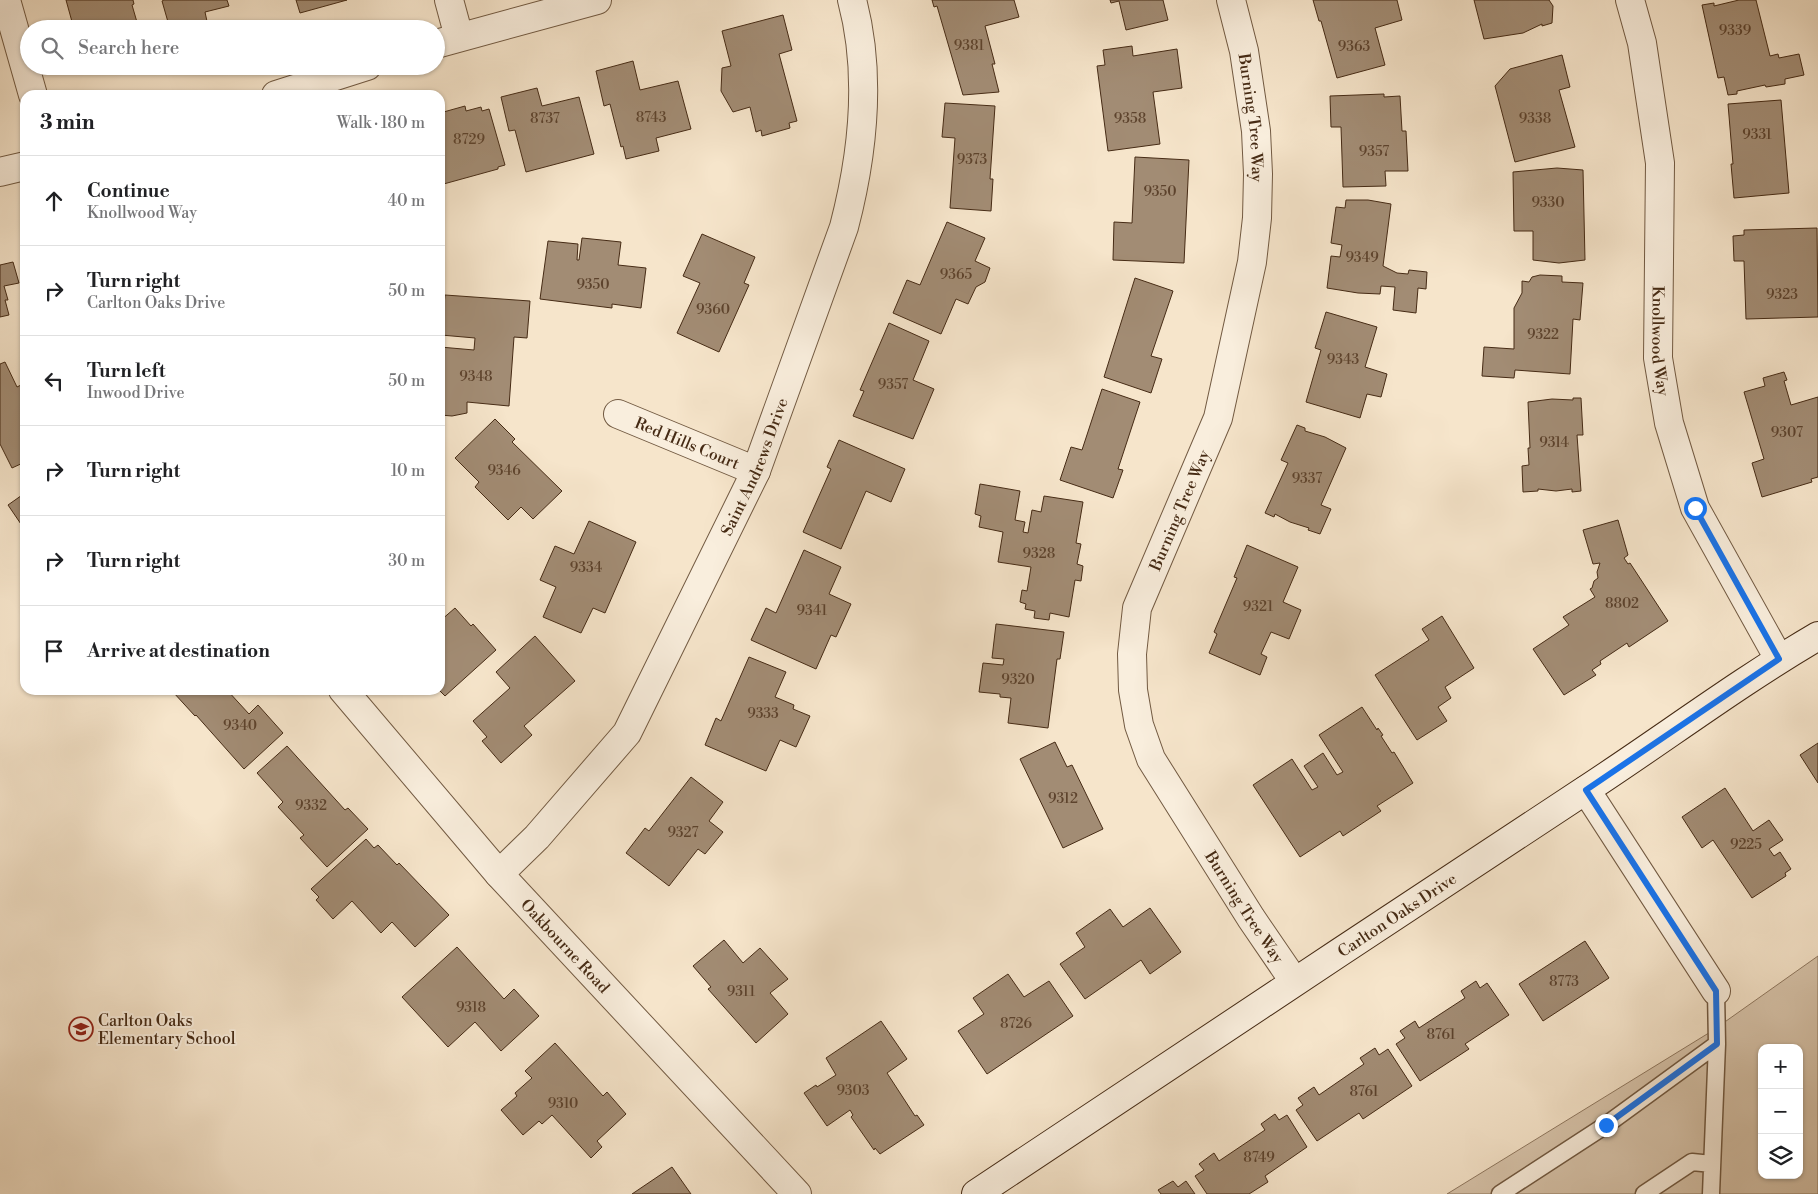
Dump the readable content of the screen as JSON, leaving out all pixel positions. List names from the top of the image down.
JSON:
{
  "streets": {
    "street": [
      "Burning Tree Way",
      "Knollwood Way",
      "Red Hills Court",
      "Saint Andrews Drive",
      "Carlton Oaks Drive",
      "Oakbourne Road"
    ]
  },
  "crossings": [
    ["Burning Tree Way", "Carlton Oaks Drive"],
    ["Knollwood Way", "Carlton Oaks Drive"],
    ["Red Hills Court", "Saint Andrews Drive"],
    ["Saint Andrews Drive", "Oakbourne Road"]
  ],
  "places": {
    "school or university": ["Carlton Oaks Elementary School"]
  },
  "house_numbers": [
    "9339",
    "9381",
    "9363",
    "8743",
    "8737",
    "9358",
    "9338",
    "9331",
    "8729",
    "9357",
    "9373",
    "9350",
    "9330",
    "9349",
    "9365",
    "9350",
    "9323",
    "9360",
    "9322",
    "9343",
    "9348",
    "9357",
    "9307",
    "9314",
    "9346",
    "9337",
    "9328",
    "9334",
    "8802",
    "9321",
    "9341",
    "9320",
    "9333",
    "9340",
    "9312",
    "9332",
    "9327",
    "9225",
    "8773",
    "9311",
    "9318",
    "8726",
    "8761",
    "9303",
    "8761",
    "9310",
    "8749"
  ],
  "page": {
    "search": "Search here",
    "heading": ["3 min", "Walk · 180 m"],
    "list": [
      ["Continue", "Knollwood Way", "40 m"],
      ["Turn right", "Carlton Oaks Drive", "50 m"],
      ["Turn left", "Inwood Drive", "50 m"],
      ["Turn right", "10 m"],
      ["Turn right", "30 m"],
      "Arrive at destination"
    ],
    "map_buttons": ["+", "−"]
  }
}
